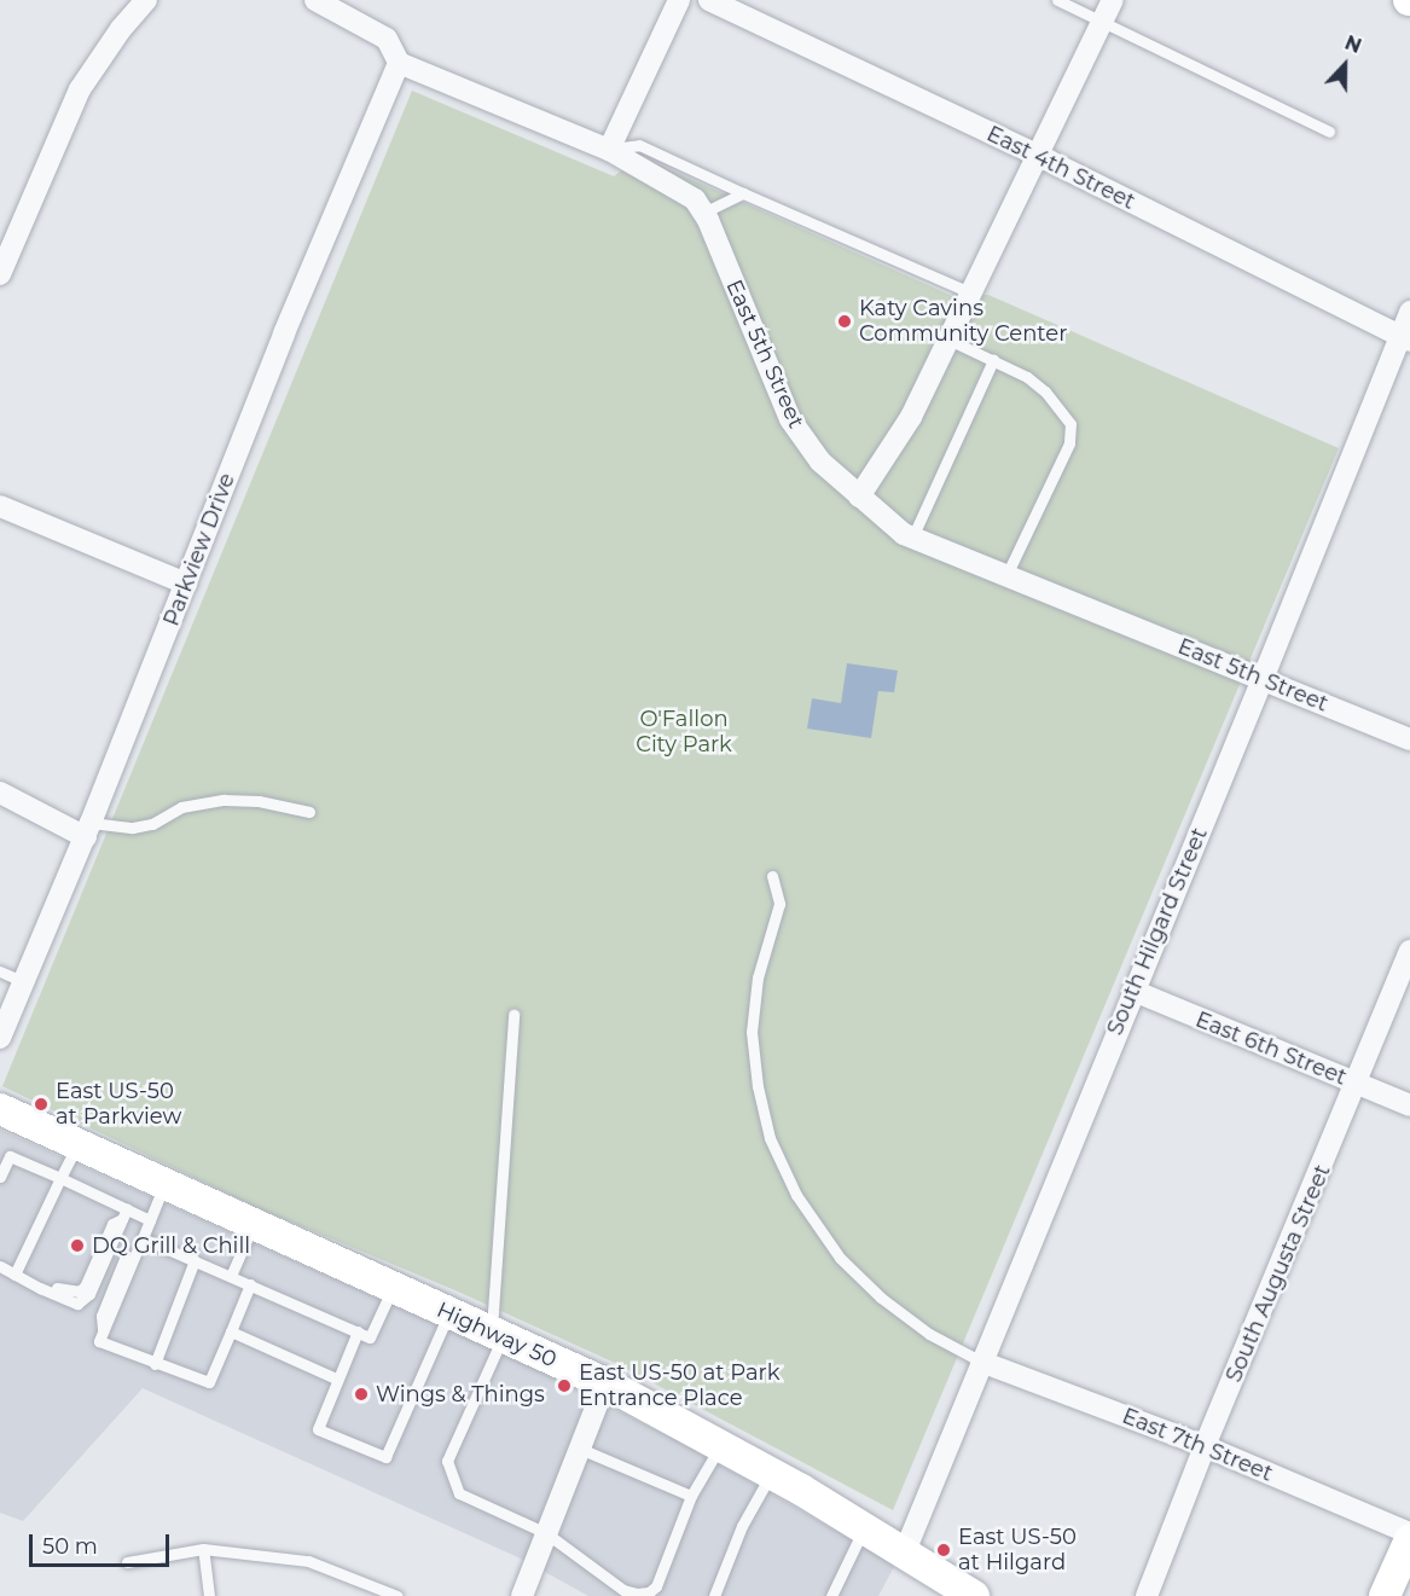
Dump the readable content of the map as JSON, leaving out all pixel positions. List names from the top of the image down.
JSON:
{
  "streets": {
    "main road": ["Highway 50"],
    "street": [
      "East 4th Street",
      "East 5th Street",
      "Parkview Drive",
      "South Hilgard Street",
      "East 6th Street",
      "South Augusta Street",
      "East 7th Street"
    ]
  },
  "crossings": [
    ["East 4th Street", "South Hilgard Street"],
    ["East 5th Street", "Parkview Drive"],
    ["East 5th Street", "South Hilgard Street"],
    ["South Hilgard Street", "East 6th Street"],
    ["South Hilgard Street", "Highway 50"],
    ["South Hilgard Street", "East 7th Street"],
    ["East 6th Street", "South Augusta Street"],
    ["South Augusta Street", "East 7th Street"]
  ],
  "parks": ["O'Fallon City Park"],
  "places": [
    "Katy Cavins Community Center",
    "East US-50 at Parkview",
    "DQ Grill & Chill",
    "East US-50 at Park Entrance Place",
    "Wings & Things",
    "East US-50 at Hilgard"
  ],
  "scale_bar": "50 m",
  "north": "top"
}
